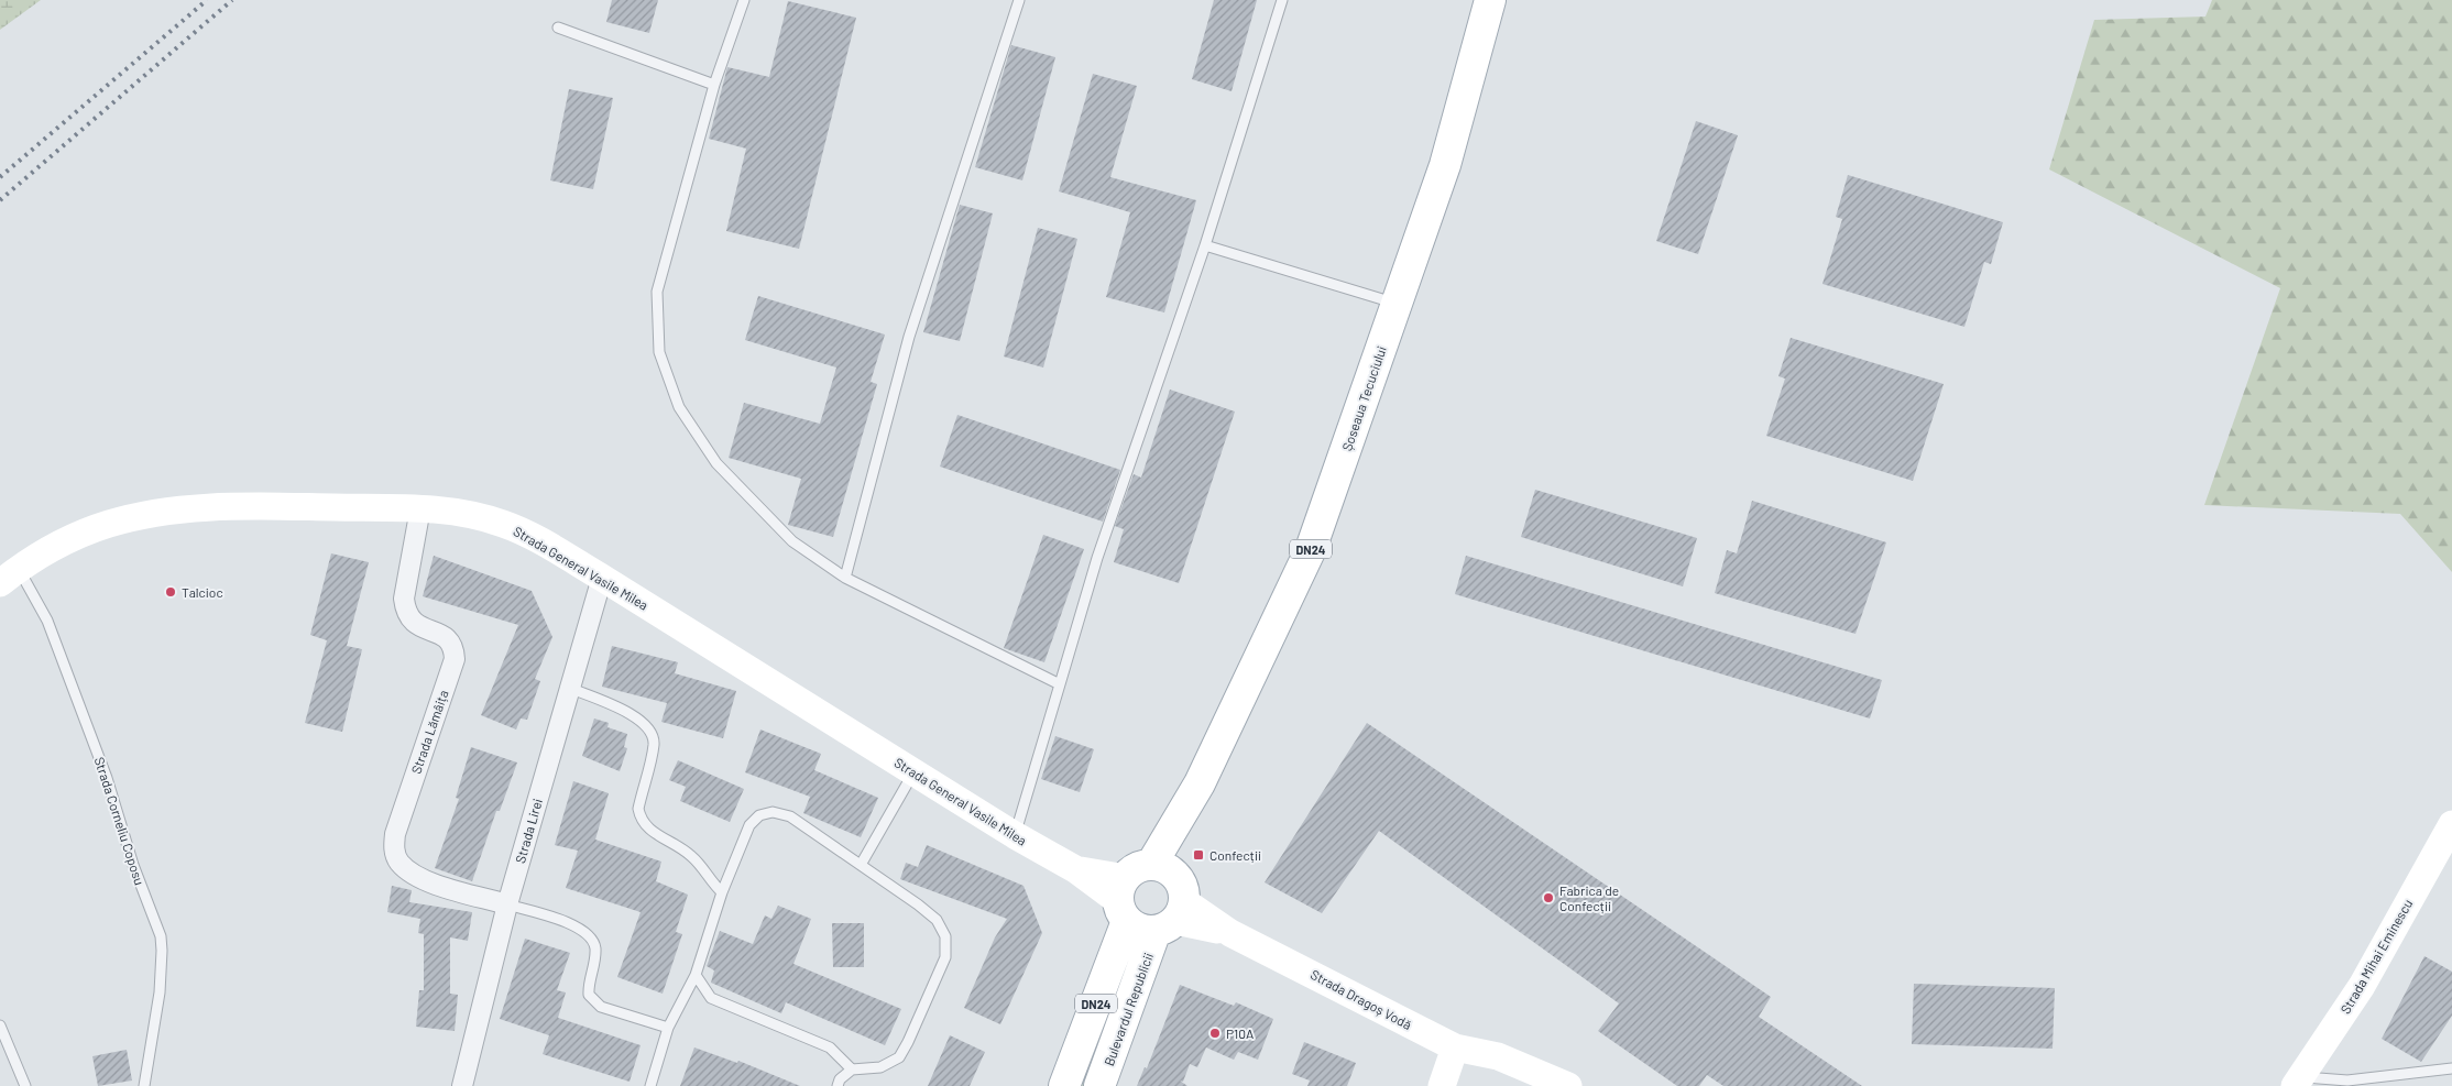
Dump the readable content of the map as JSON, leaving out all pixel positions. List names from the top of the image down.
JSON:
{
  "streets": {
    "main road": [
      "Șoseaua Tecuciului",
      "DN24",
      "Strada General Vasile Milea",
      "Strada Mihai Eminescu",
      "Strada Dragoș Vodă",
      "Bulevardul Republicii"
    ],
    "street": ["Strada Lămâița", "Strada Lirei"],
    "lane": ["Strada Corneliu Coposu"]
  },
  "crossings": [
    ["Șoseaua Tecuciului", "DN24"],
    ["Șoseaua Tecuciului", "Strada General Vasile Milea"],
    ["DN24", "Strada General Vasile Milea"],
    ["Strada General Vasile Milea", "Strada Lămâița"],
    ["Strada General Vasile Milea", "Strada Corneliu Coposu"],
    ["Strada General Vasile Milea", "Strada Lirei"],
    ["Strada Lămâița", "Strada Lirei"],
    ["Strada Dragoș Vodă", "Bulevardul Republicii"]
  ],
  "places": {
    "other": ["Talcioc", "Fabrica de Confecții", "P10A"],
    "transit": ["Confecții"]
  }
}
